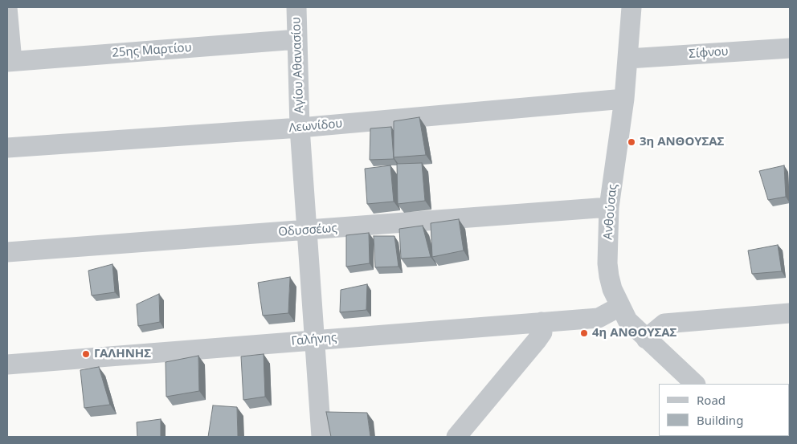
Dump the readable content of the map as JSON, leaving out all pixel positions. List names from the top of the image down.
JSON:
{
  "streets": {
    "street": [
      "25ης Μαρτίου",
      "Σίφνου",
      "Αγίου Αθανασίου",
      "Λεωνίδου",
      "Ανθούσας",
      "Οδυσσέως",
      "Γαλήνης"
    ]
  },
  "crossings": [
    ["25ης Μαρτίου", "Αγίου Αθανασίου"],
    ["Σίφνου", "Ανθούσας"],
    ["Αγίου Αθανασίου", "Λεωνίδου"],
    ["Αγίου Αθανασίου", "Οδυσσέως"],
    ["Αγίου Αθανασίου", "Γαλήνης"],
    ["Λεωνίδου", "Ανθούσας"],
    ["Ανθούσας", "Οδυσσέως"],
    ["Ανθούσας", "Γαλήνης"]
  ],
  "places": ["3η ΑΝΘΟΥΣΑΣ", "4η ΑΝΘΟΥΣΑΣ", "ΓΑΛΗΝΗΣ"],
  "legend": ["Road", "Building"]
}
